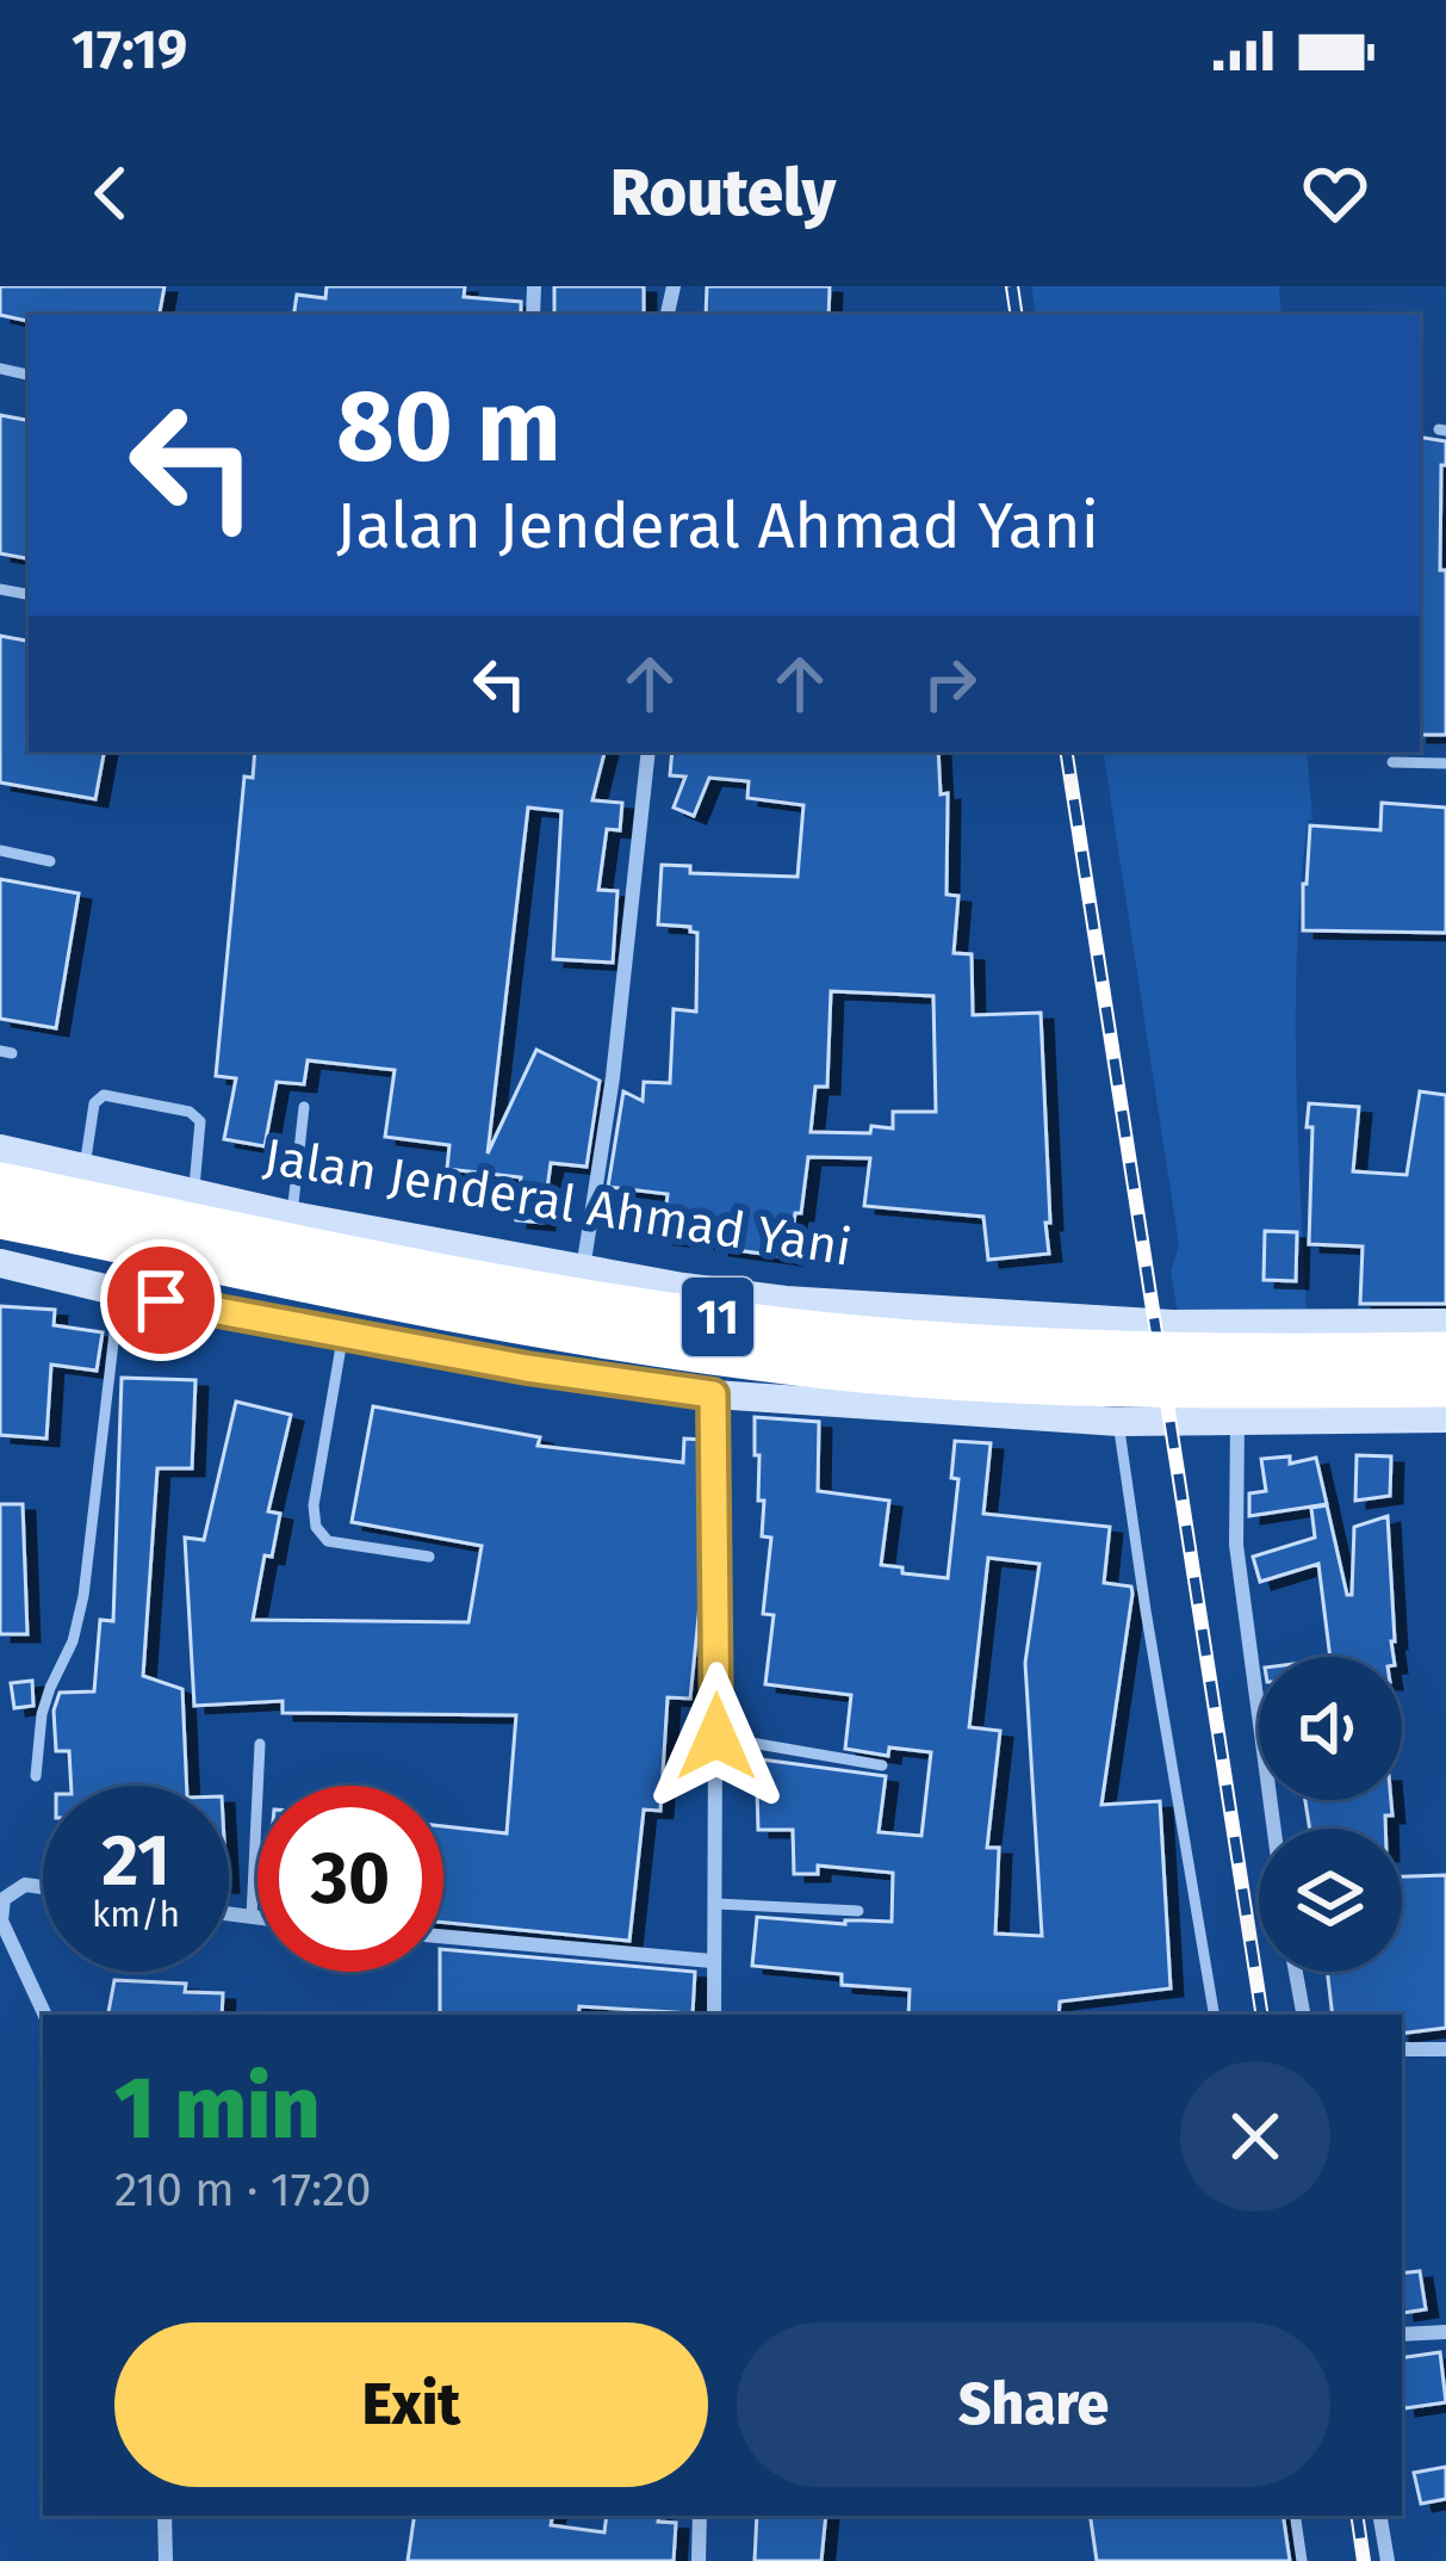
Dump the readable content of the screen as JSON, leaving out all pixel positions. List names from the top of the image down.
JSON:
{
  "streets": {
    "highway": ["Jalan Jenderal Ahmad Yani", "11"]
  },
  "page": {
    "status": "17:19",
    "header": "Routely",
    "turn": ["80 m", "Jalan Jenderal Ahmad Yani"],
    "speed": "21 km/h",
    "limit": "30",
    "heading": ["1 min", "210 m · 17:20"],
    "buttons": ["Exit", "Share"]
  }
}
